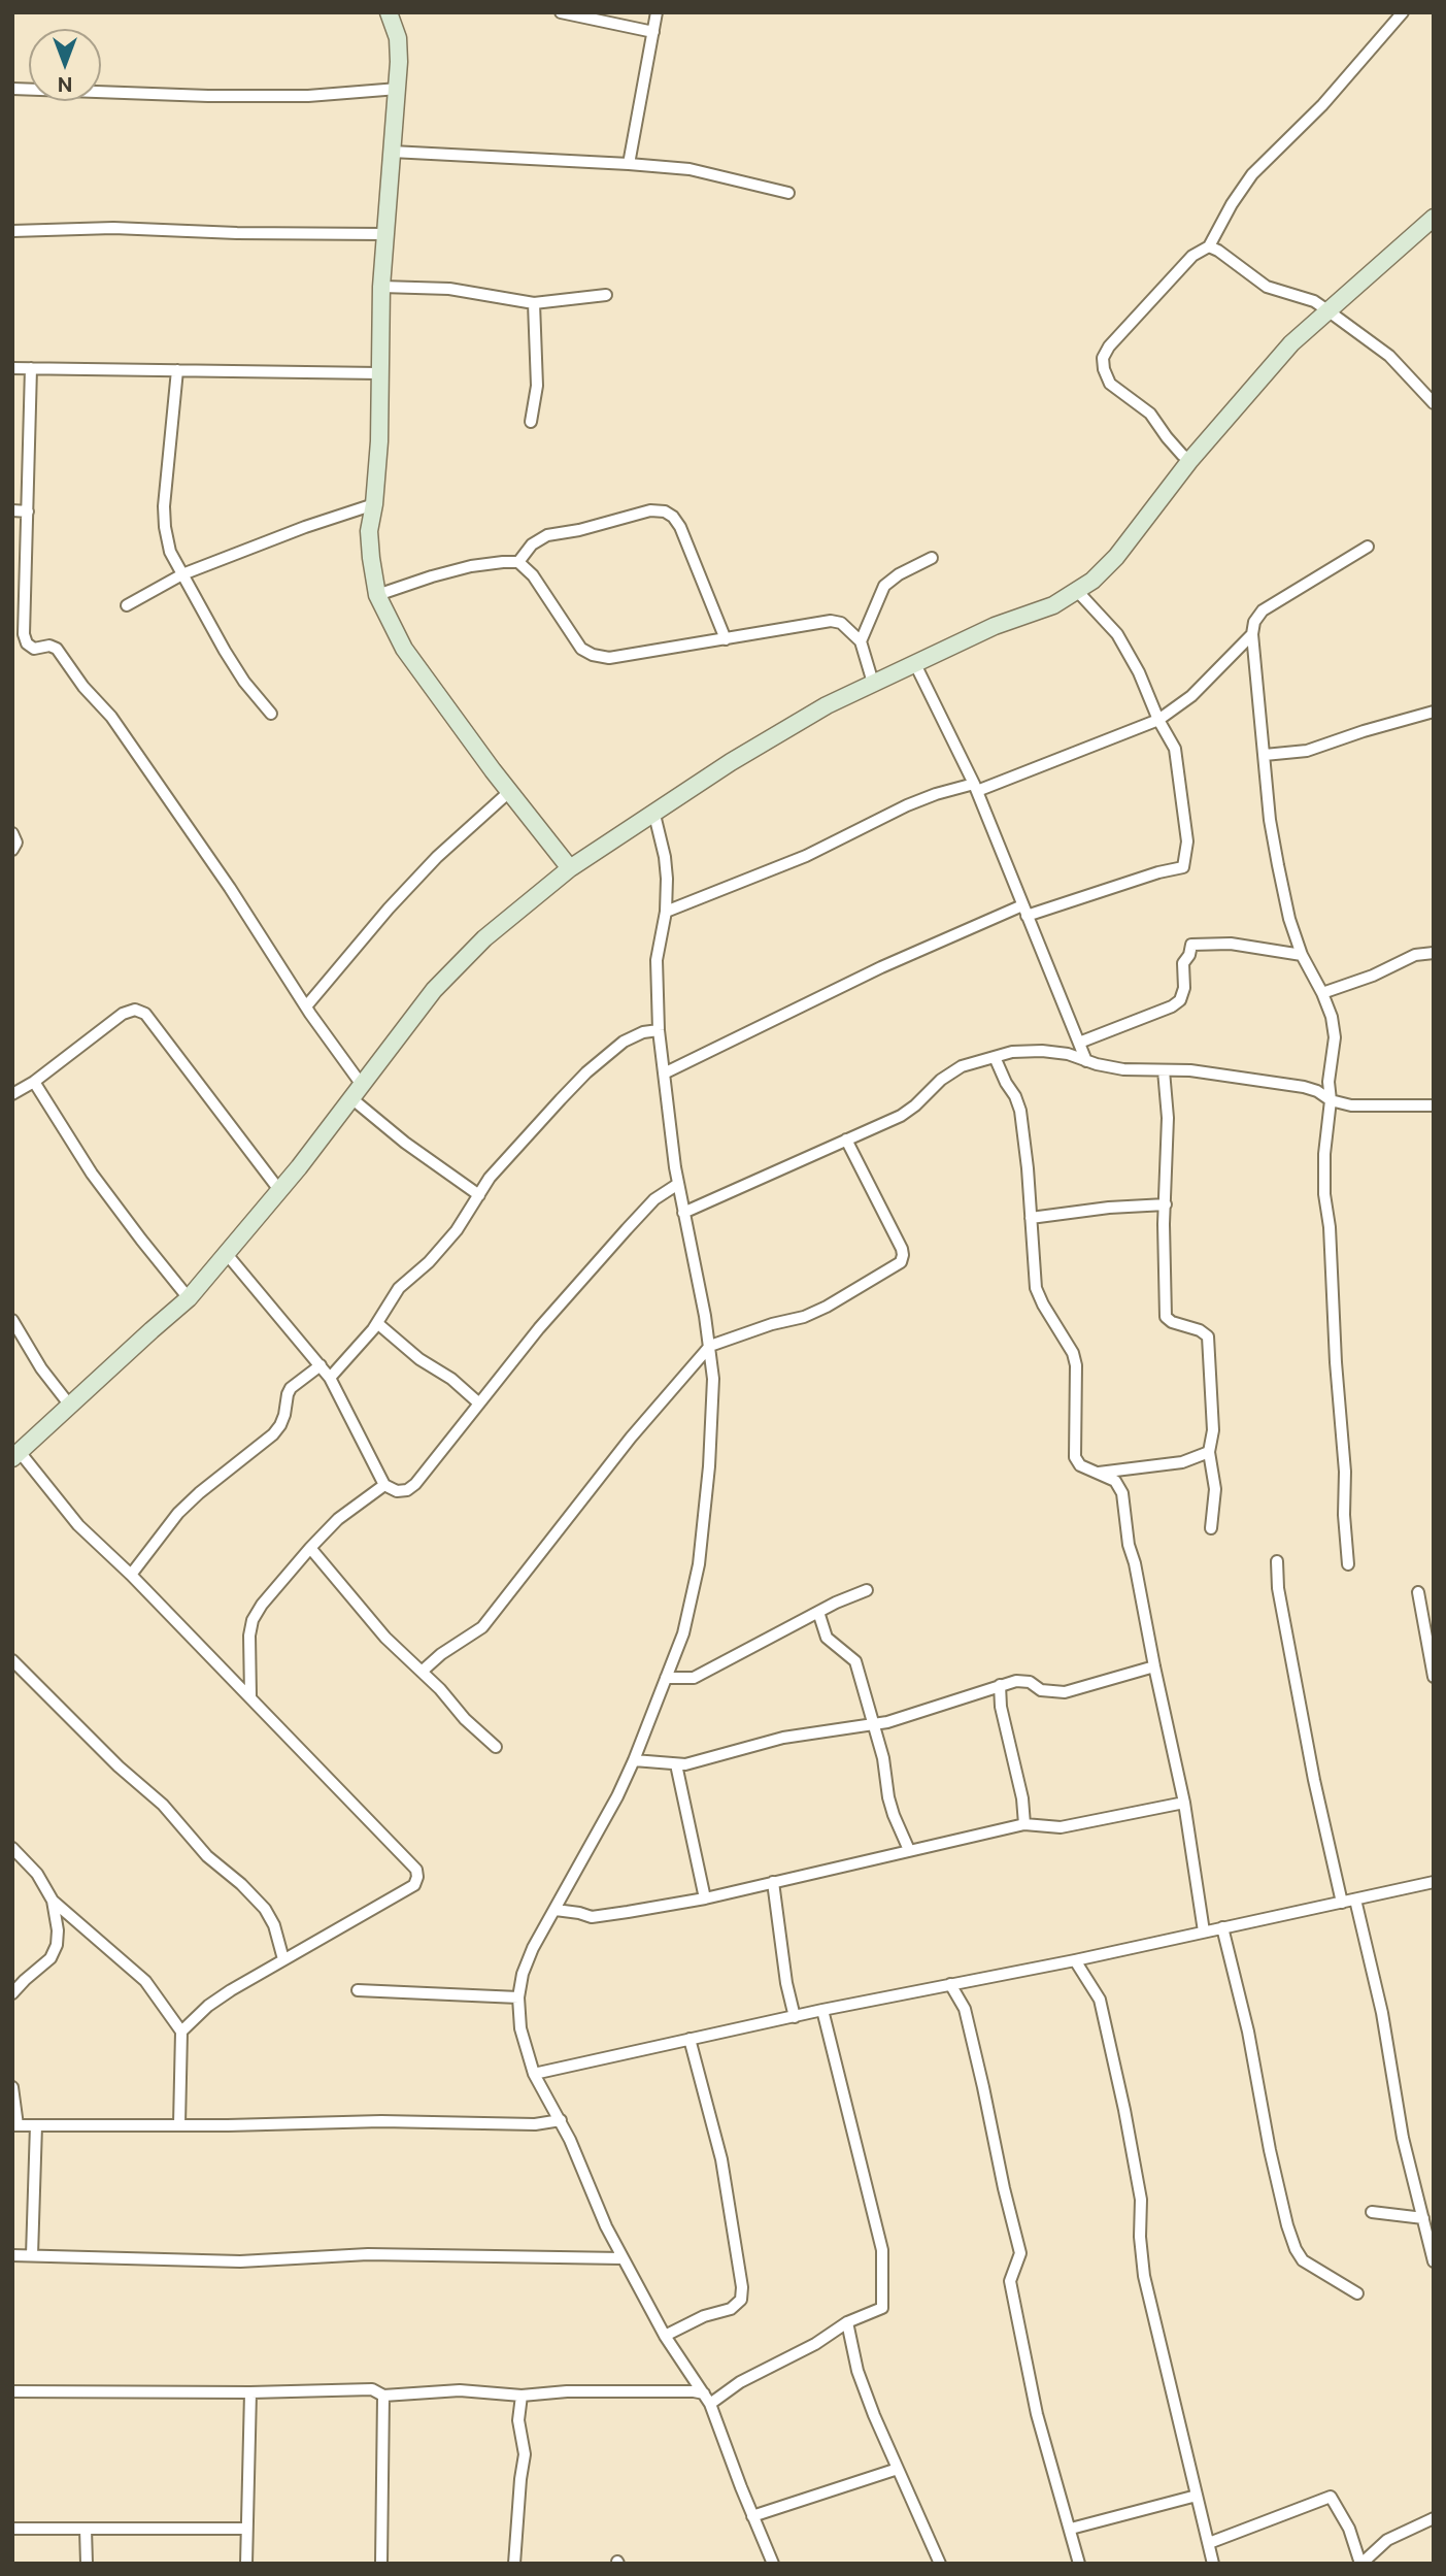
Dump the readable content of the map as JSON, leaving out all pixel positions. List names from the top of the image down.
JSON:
{
  "north": "bottom"
}
